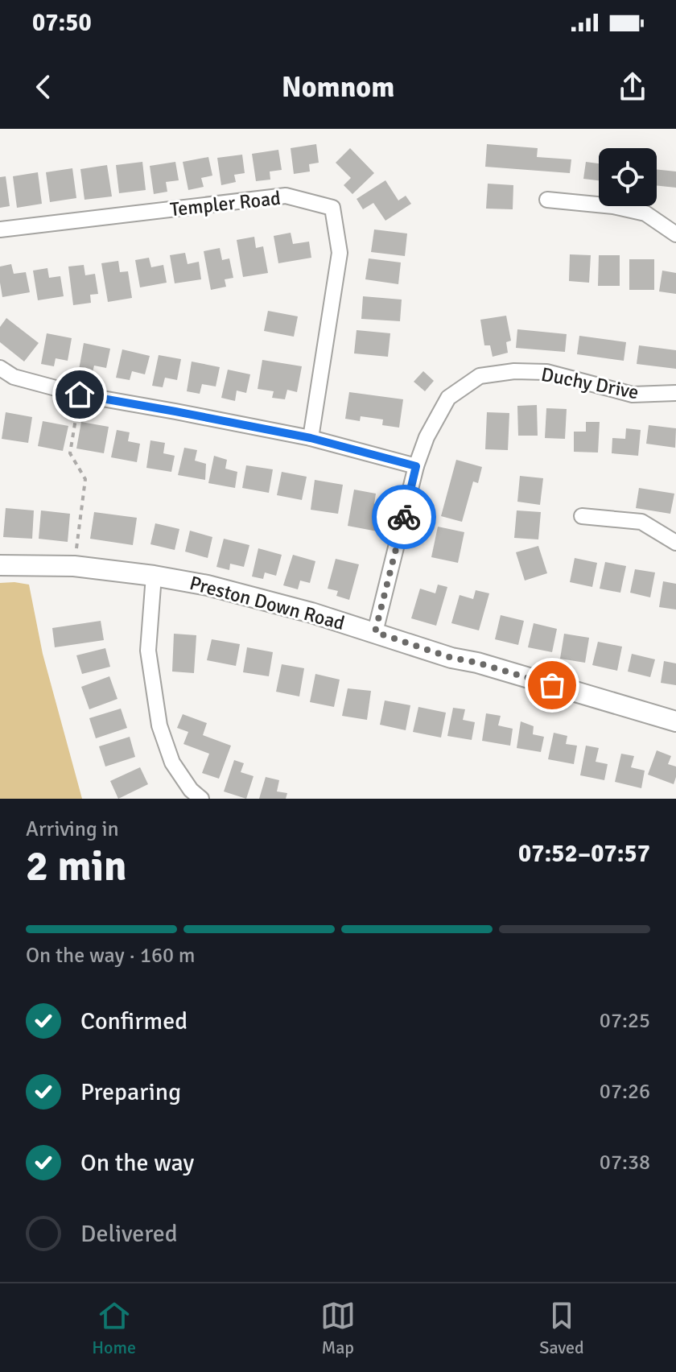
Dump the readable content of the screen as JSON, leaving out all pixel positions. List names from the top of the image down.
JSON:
{
  "streets": {
    "street": ["Templer Road", "Duchy Drive", "Preston Down Road"]
  },
  "crossings": [
    ["Duchy Drive", "Preston Down Road"]
  ],
  "page": {
    "status": "07:50",
    "header": "Nomnom",
    "heading": ["2 min", "Arriving in", "07:52–07:57"],
    "bar": "On the way · 160 m",
    "list": [
      ["Confirmed", "07:25"],
      ["Preparing", "07:26"],
      ["On the way", "07:38"],
      "Delivered"
    ],
    "tabs": ["Home", "Map", "Saved"]
  }
}
